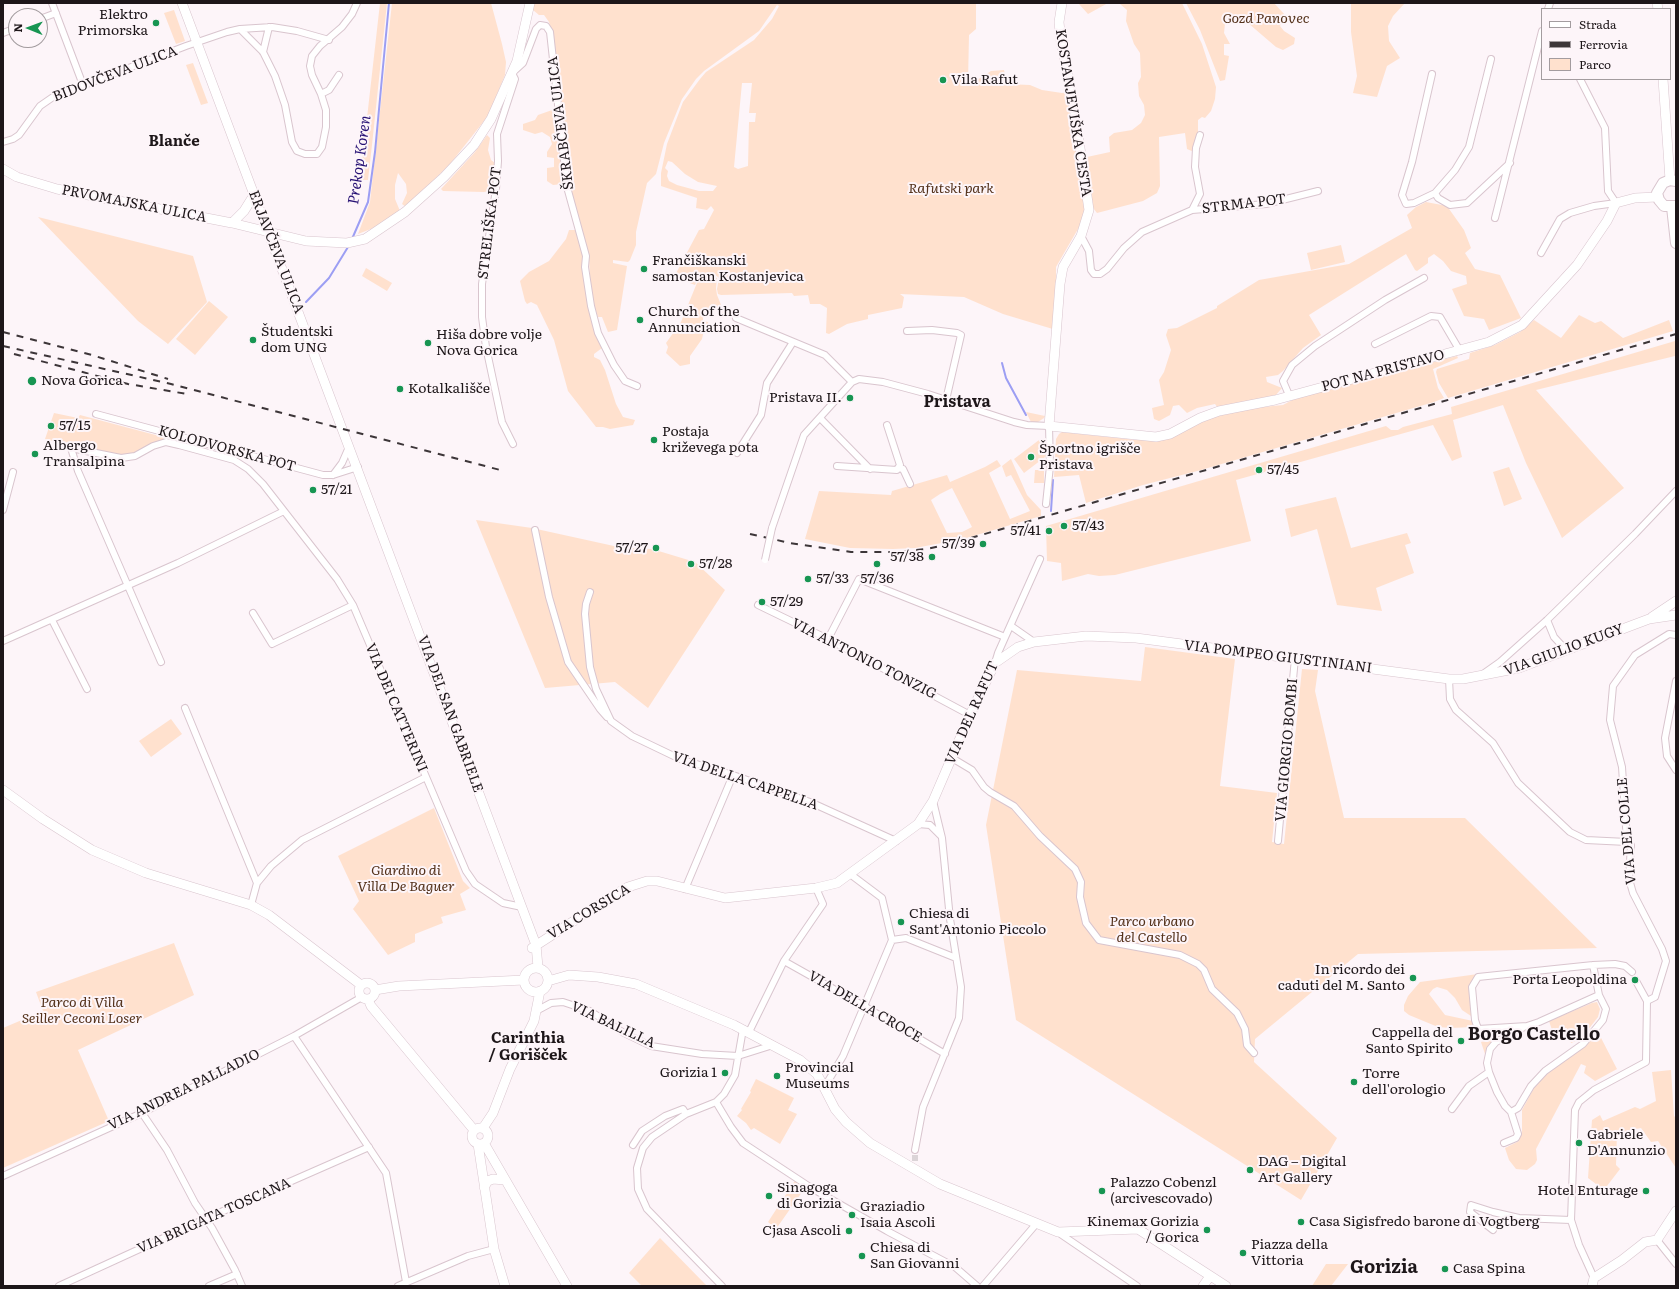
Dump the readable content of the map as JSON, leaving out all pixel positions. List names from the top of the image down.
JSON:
{
  "streets": {
    "main road": [
      "KOSTANJEVIŠKA CESTA",
      "PRVOMAJSKA ULICA",
      "STRELIŠKA POT",
      "ERJAVČEVA ULICA",
      "POT NA PRISTAVO",
      "VIA GIULIO KUGY",
      "VIA POMPEO GIUSTINIANI",
      "VIA DEL RAFUT",
      "VIA DEL SAN GABRIELE",
      "VIA CORSICA"
    ],
    "street": [
      "BIDOVČEVA ULICA",
      "ŠKRABČEVA ULICA",
      "STRMA POT",
      "KOLODVORSKA POT",
      "VIA ANTONIO TONZIG",
      "VIA DEI CATTERINI",
      "VIA GIORGIO BOMBI",
      "VIA DELLA CAPPELLA",
      "VIA DEL COLLE",
      "VIA DELLA CROCE",
      "VIA BALILLA",
      "VIA ANDREA PALLADIO",
      "VIA BRIGATA TOSCANA"
    ]
  },
  "crossings": [
    ["BIDOVČEVA ULICA", "ERJAVČEVA ULICA"],
    ["KOSTANJEVIŠKA CESTA", "STRMA POT"],
    ["KOSTANJEVIŠKA CESTA", "POT NA PRISTAVO"],
    ["ŠKRABČEVA ULICA", "PRVOMAJSKA ULICA"],
    ["ŠKRABČEVA ULICA", "STRELIŠKA POT"],
    ["PRVOMAJSKA ULICA", "STRELIŠKA POT"],
    ["PRVOMAJSKA ULICA", "ERJAVČEVA ULICA"],
    ["ERJAVČEVA ULICA", "KOLODVORSKA POT"],
    ["ERJAVČEVA ULICA", "VIA DEL SAN GABRIELE"],
    ["VIA GIULIO KUGY", "VIA POMPEO GIUSTINIANI"],
    ["VIA POMPEO GIUSTINIANI", "VIA DEL RAFUT"],
    ["VIA POMPEO GIUSTINIANI", "VIA GIORGIO BOMBI"],
    ["VIA ANTONIO TONZIG", "VIA DEL RAFUT"],
    ["VIA DEI CATTERINI", "VIA DEL SAN GABRIELE"],
    ["VIA DEL RAFUT", "VIA DELLA CAPPELLA"],
    ["VIA DEL RAFUT", "VIA CORSICA"],
    ["VIA DEL SAN GABRIELE", "VIA CORSICA"]
  ],
  "districts": [
    "Blanče",
    "Pristava",
    "Borgo Castello",
    "Carinthia / Gorišček",
    "Gorizia"
  ],
  "water": ["Prekop Koren"],
  "parks": [
    "Gozd Panovec",
    "Rafutski park",
    "Giardino di Villa De Baguer",
    "Parco urbano del Castello",
    "Parco di Villa Seiller Ceconi Loser"
  ],
  "places": [
    "Elektro Primorska",
    "Vila Rafut",
    "Frančiškanski samostan Kostanjevica",
    "Church of the Annunciation",
    "Študentski dom UNG",
    "Hiša dobre volje Nova Gorica",
    "Nova Gorica",
    "Kotalkališče",
    "Pristava II.",
    "57/15",
    "Postaja križevega pota",
    "Albergo Transalpina",
    "Športno igrišče Pristava",
    "57/45",
    "57/21",
    "57/43",
    "57/41",
    "57/39",
    "57/27",
    "57/38",
    "57/28",
    "57/36",
    "57/33",
    "57/29",
    "Chiesa di Sant'Antonio Piccolo",
    "In ricordo dei caduti del M. Santo",
    "Porta Leopoldina",
    "Cappella del Santo Spirito",
    "Gorizia 1",
    "Provincial Museums",
    "Torre dell'orologio",
    "Gabriele D'Annunzio",
    "DAG – Digital Art Gallery",
    "Palazzo Cobenzl (arcivescovado)",
    "Hotel Enturage",
    "Sinagoga di Gorizia",
    "Graziadio Isaia Ascoli",
    "Casa Sigisfredo barone di Vogtberg",
    "Kinemax Gorizia / Gorica",
    "Cjasa Ascoli",
    "Piazza della Vittoria",
    "Chiesa di San Giovanni",
    "Casa Spina"
  ],
  "legend": ["Strada", "Ferrovia", "Parco"],
  "north": "left"
}
